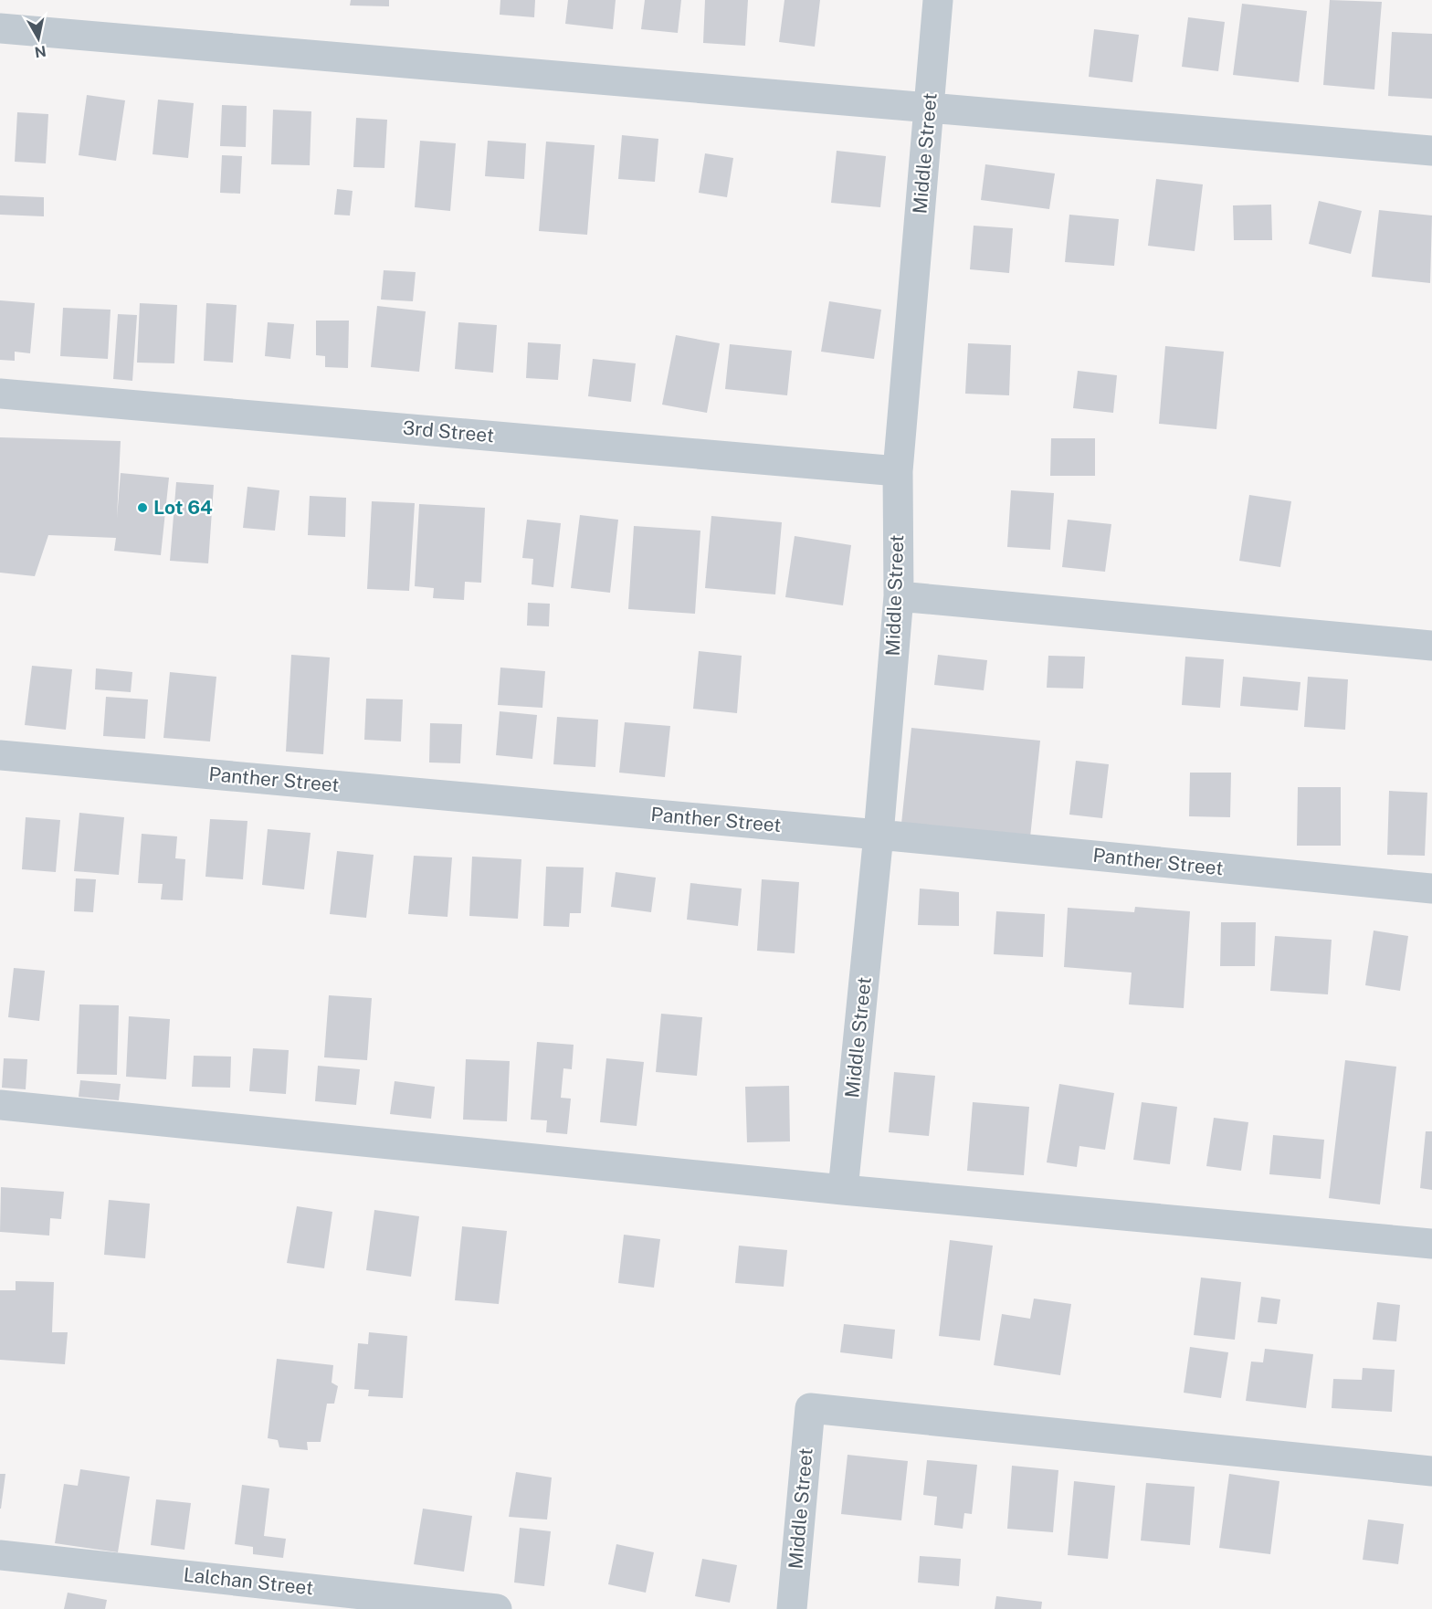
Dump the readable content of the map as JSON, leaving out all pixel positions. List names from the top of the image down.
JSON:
{
  "streets": {
    "street": [
      "Middle Street",
      "3rd Street",
      "Panther Street",
      "Lalchan Street"
    ]
  },
  "crossings": [
    ["Middle Street", "3rd Street"],
    ["Middle Street", "Panther Street"]
  ],
  "places": ["Lot 64"],
  "north": "bottom"
}
